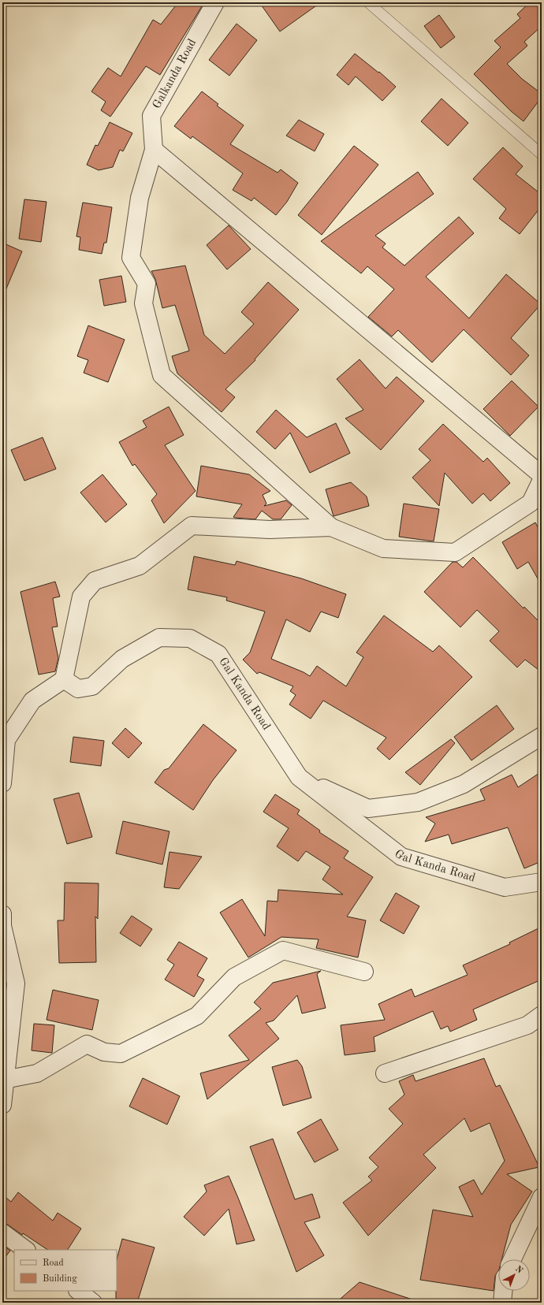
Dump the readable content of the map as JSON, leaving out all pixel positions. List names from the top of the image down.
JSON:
{
  "streets": {
    "street": ["Galkanda Road", "Gal Kanda Road"]
  },
  "legend": ["Road", "Building"],
  "north": "top right"
}
